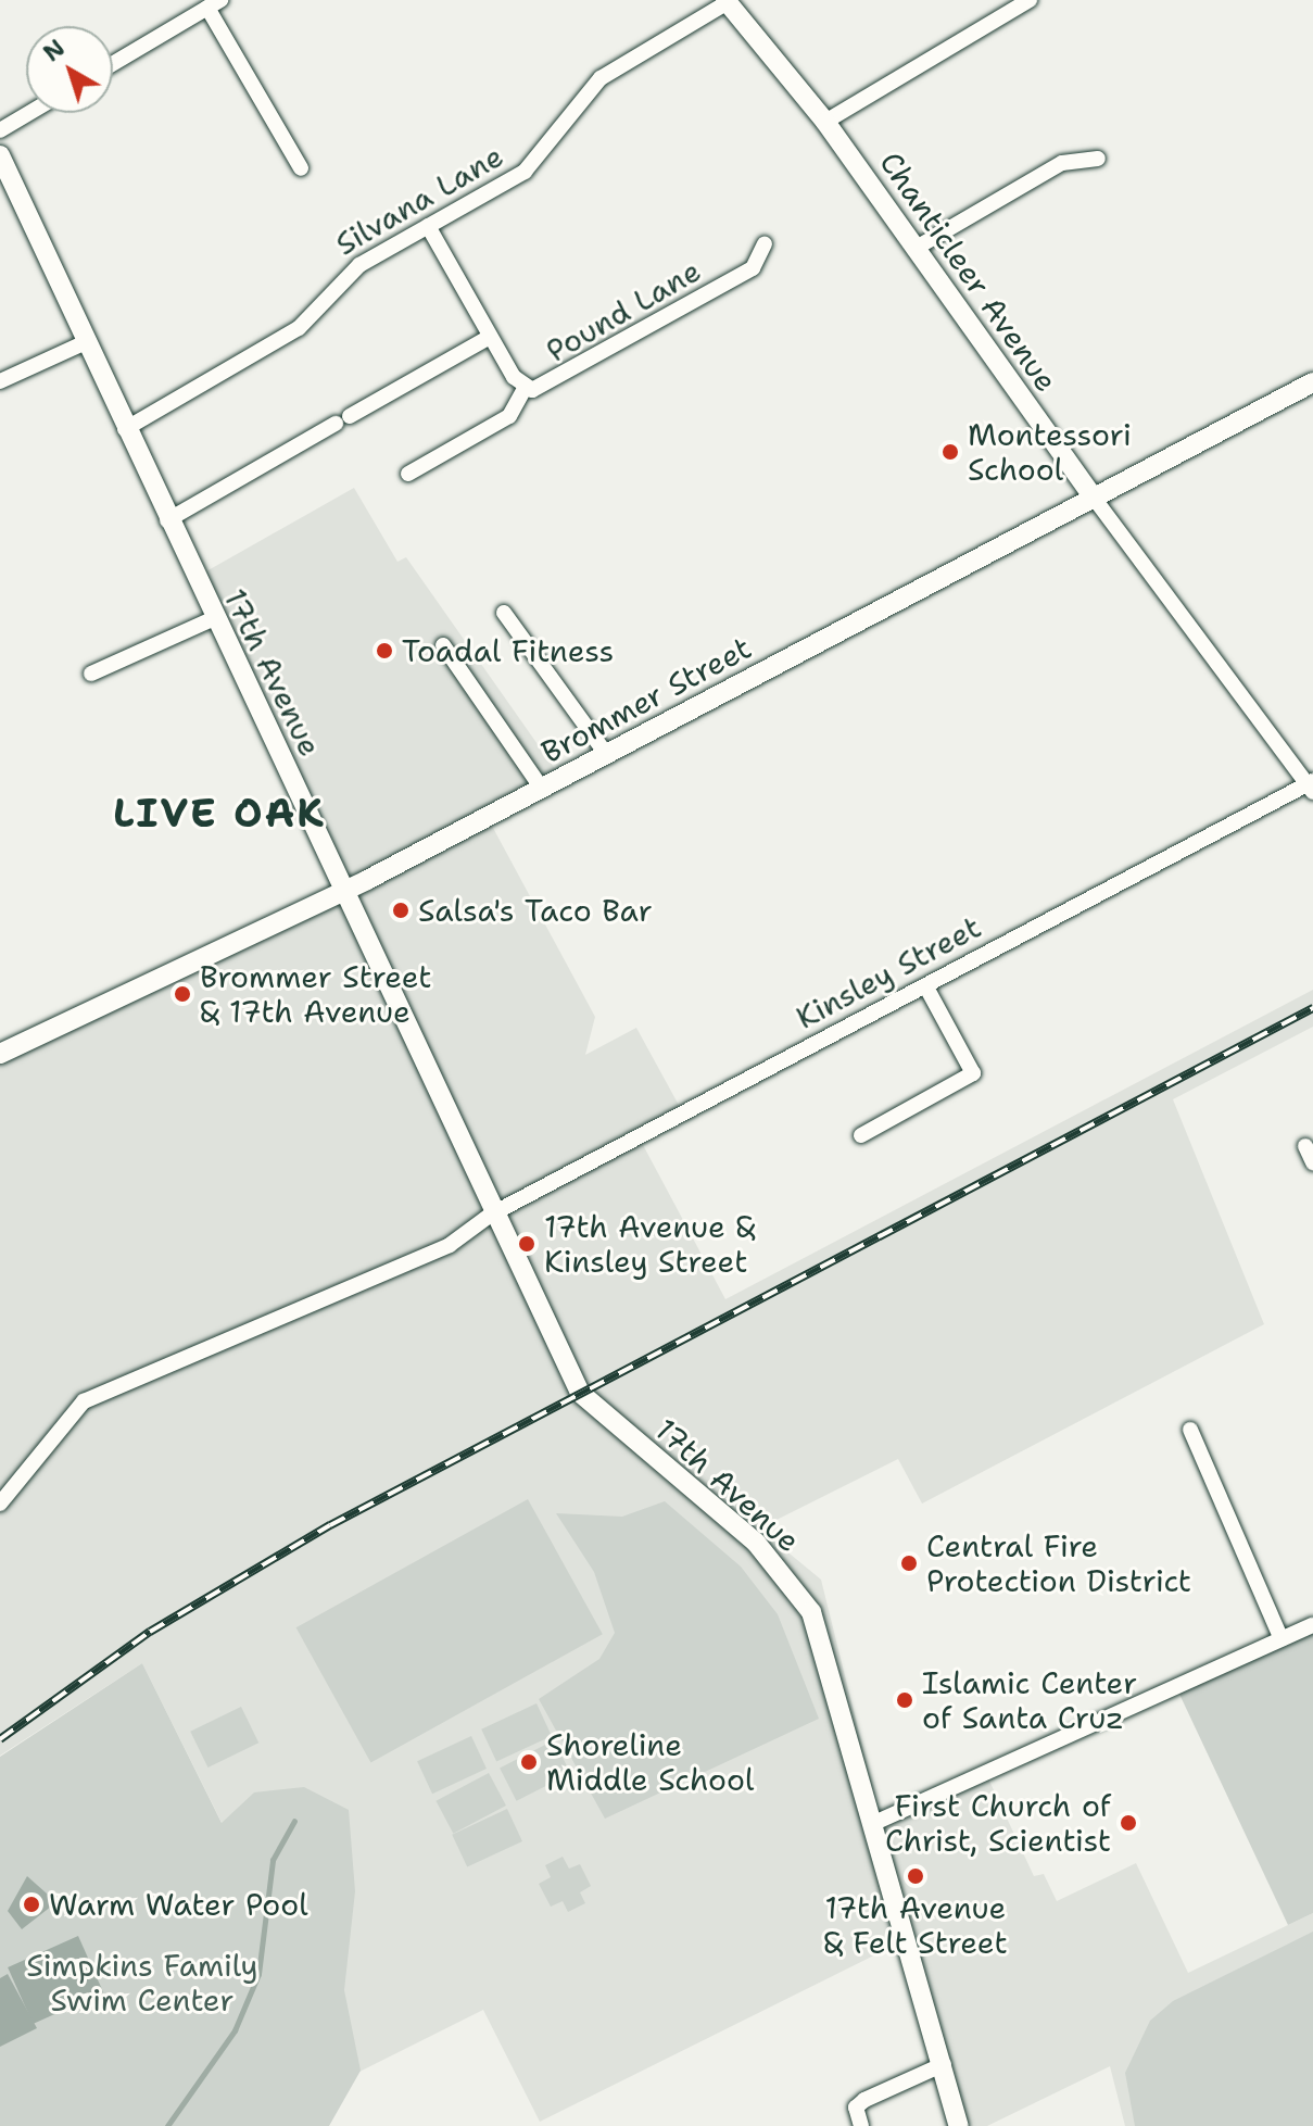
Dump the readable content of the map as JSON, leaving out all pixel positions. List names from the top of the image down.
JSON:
{
  "streets": {
    "main road": ["Chanticleer Avenue", "17th Avenue", "Brommer Street"],
    "street": ["Silvana Lane", "Pound Lane", "Kinsley Street"]
  },
  "crossings": [
    ["Silvana Lane", "Chanticleer Avenue"],
    ["Silvana Lane", "Pound Lane"],
    ["Silvana Lane", "17th Avenue"],
    ["Chanticleer Avenue", "Brommer Street"],
    ["Chanticleer Avenue", "Kinsley Street"],
    ["17th Avenue", "Brommer Street"],
    ["17th Avenue", "Kinsley Street"]
  ],
  "districts": ["LIVE OAK"],
  "parks": ["Simpkins Family Swim Center"],
  "places": [
    "Montessori School",
    "Toadal Fitness",
    "Salsa's Taco Bar",
    "Brommer Street & 17th Avenue",
    "17th Avenue & Kinsley Street",
    "Central Fire Protection District",
    "Islamic Center of Santa Cruz",
    "Shoreline Middle School",
    "First Church of Christ, Scientist",
    "17th Avenue & Felt Street",
    "Warm Water Pool"
  ],
  "north": "top left"
}
